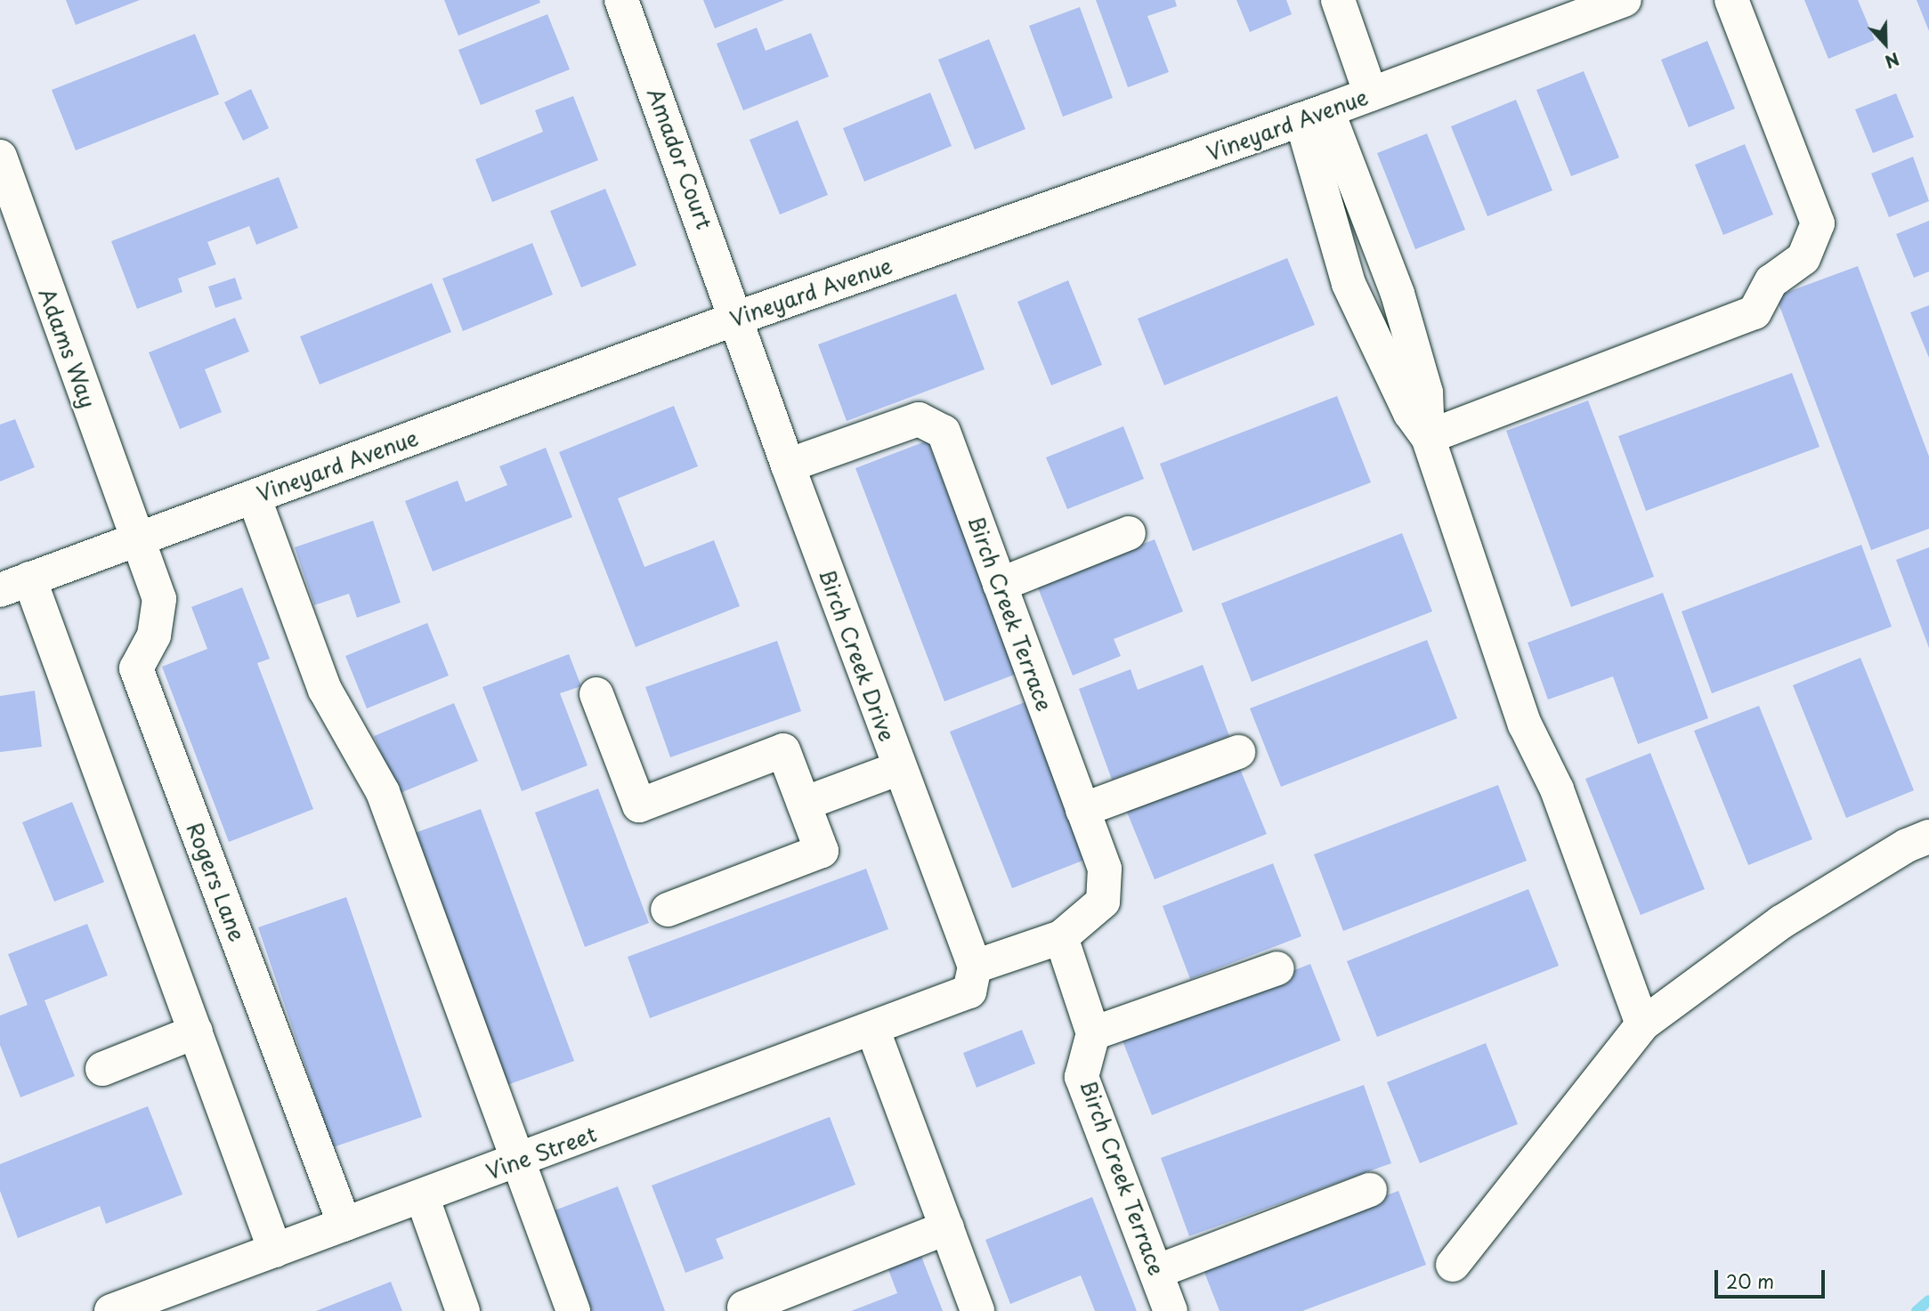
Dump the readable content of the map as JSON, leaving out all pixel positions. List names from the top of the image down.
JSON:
{
  "streets": {
    "street": [
      "Vineyard Avenue",
      "Amador Court",
      "Adams Way",
      "Birch Creek Terrace",
      "Birch Creek Drive",
      "Rogers Lane",
      "Vine Street"
    ]
  },
  "crossings": [
    ["Vineyard Avenue", "Amador Court"],
    ["Vineyard Avenue", "Adams Way"],
    ["Vineyard Avenue", "Birch Creek Drive"],
    ["Vineyard Avenue", "Rogers Lane"],
    ["Amador Court", "Birch Creek Drive"],
    ["Adams Way", "Rogers Lane"],
    ["Birch Creek Terrace", "Birch Creek Drive"],
    ["Birch Creek Terrace", "Vine Street"],
    ["Birch Creek Drive", "Vine Street"],
    ["Rogers Lane", "Vine Street"]
  ],
  "scale_bar": "20 m",
  "north": "bottom"
}
